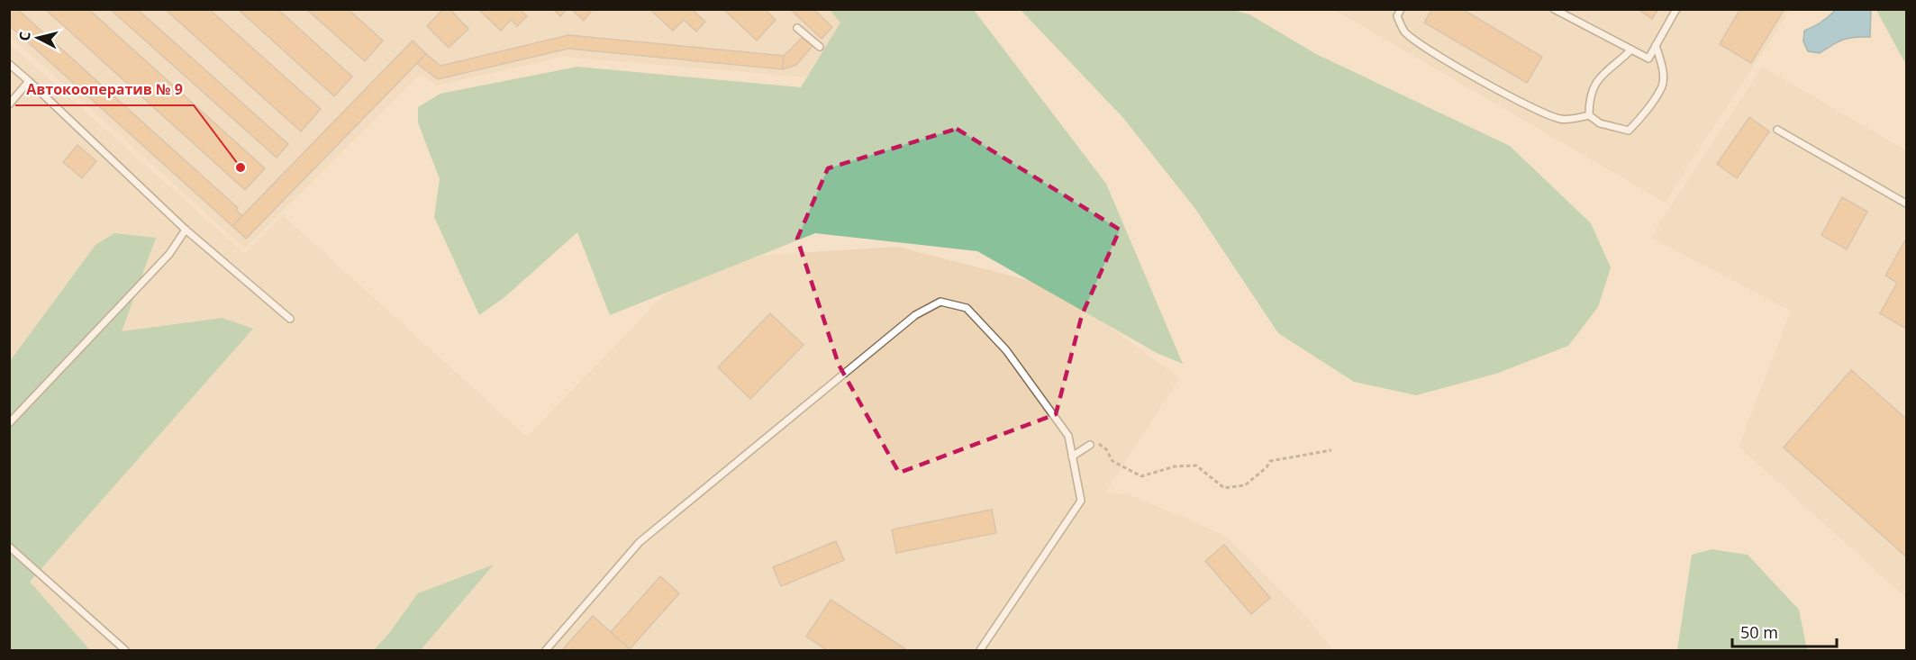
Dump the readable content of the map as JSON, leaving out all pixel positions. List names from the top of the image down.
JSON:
{
  "places": ["Автокооператив № 9"],
  "scale_bar": "50 m",
  "north": "left"
}
